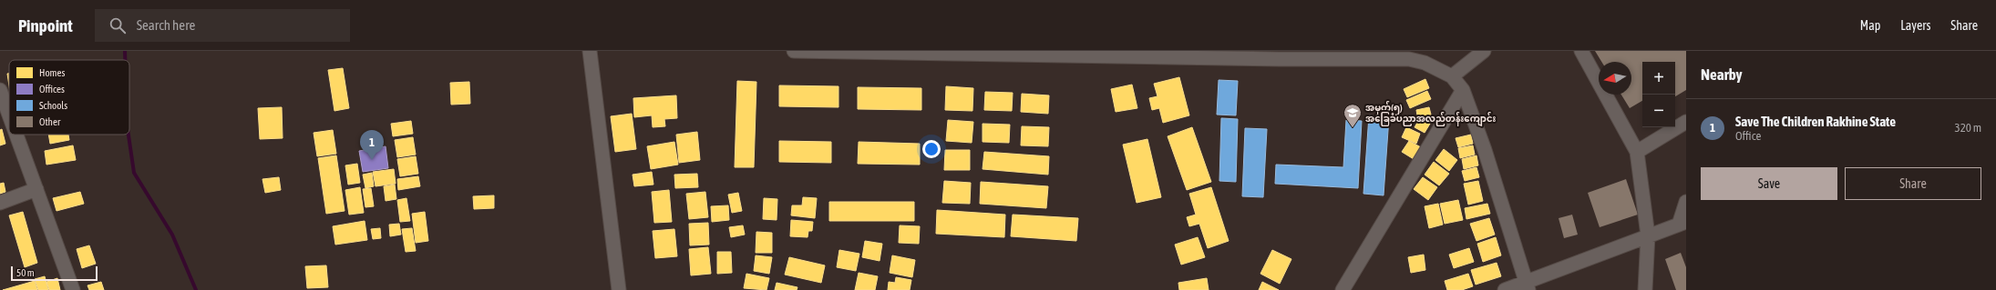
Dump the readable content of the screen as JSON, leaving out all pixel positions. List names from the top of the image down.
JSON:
{
  "places": {
    "school or university": ["အမှတ်(၅) အခြေခံပညာအလည်တန်းကျောင်း"]
  },
  "legend": [
    "Homes",
    "Offices",
    "Schools",
    "Other"
  ],
  "scale_bar": "50 m",
  "north": "left",
  "page": {
    "header": "Pinpoint",
    "search": "Search here",
    "nav": ["Map", "Layers", "Share"],
    "heading": "Nearby",
    "map_buttons": ["+", "−"],
    "list": [
      {
        "mark": "1",
        "name": "Save The Children Rakhine State",
        "note": "Office",
        "value": "320 m"
      }
    ],
    "pins": "1",
    "buttons": ["Save", "Share"],
    "scale": "50 m"
  }
}
